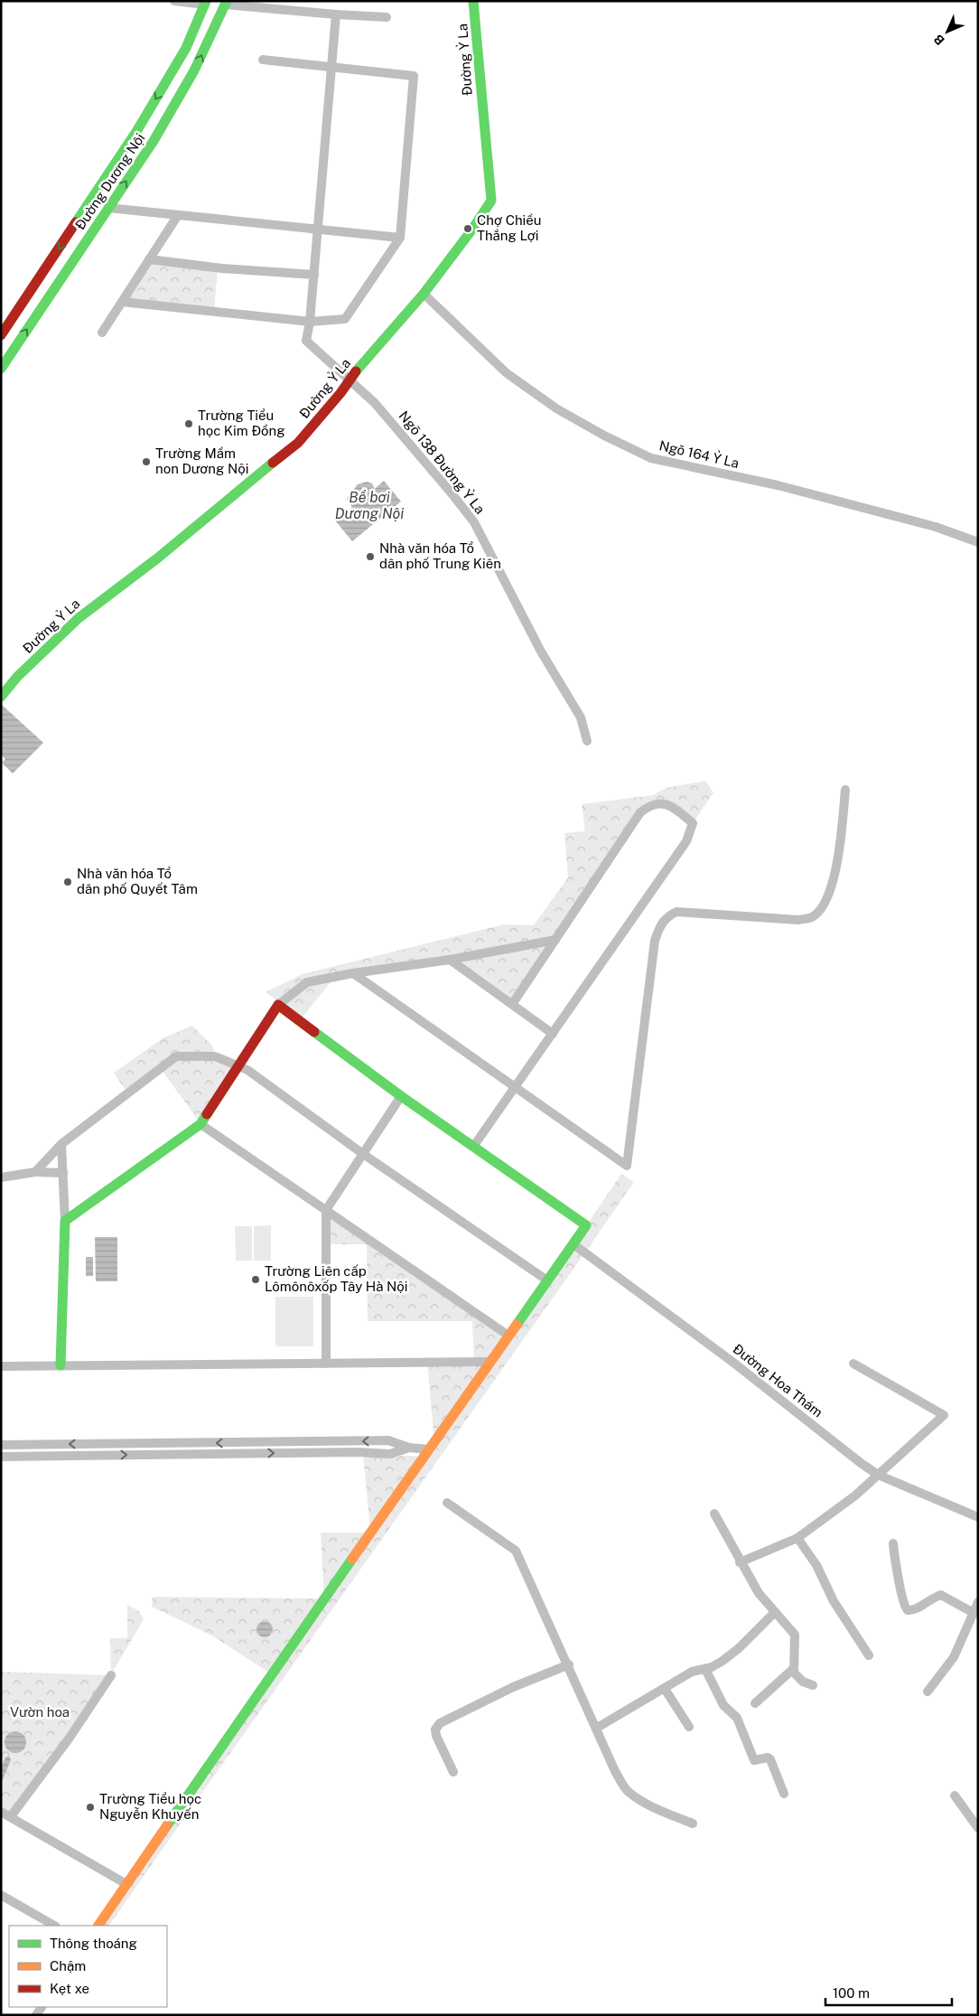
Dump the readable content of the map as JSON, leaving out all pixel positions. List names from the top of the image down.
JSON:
{
  "streets": {
    "street": [
      "Đường Ỷ La",
      "Đường Dương Nội",
      "Ngõ 164 Ỷ La",
      "Ngõ 138 Đường Ỷ La",
      "Đường Hoa Thám"
    ]
  },
  "crossings": [
    ["Đường Ỷ La", "Ngõ 164 Ỷ La"],
    ["Đường Ỷ La", "Ngõ 138 Đường Ỷ La"]
  ],
  "water": ["Bể bơi Dương Nội"],
  "parks": ["Vườn hoa"],
  "places": [
    "Chợ Chiều Thắng Lợi",
    "Trường Tiểu học Kim Đồng",
    "Trường Mầm non Dương Nội",
    "Nhà văn hóa Tổ dân phố Trung Kiên",
    "Nhà văn hóa Tổ dân phố Quyết Tâm",
    "Trường Liên cấp Lômônôxốp Tây Hà Nội",
    "Trường Tiểu học Nguyễn Khuyến"
  ],
  "legend": ["Thông thoáng", "Chậm", "Kẹt xe"],
  "scale_bar": "100 m",
  "north": "bottom left"
}
